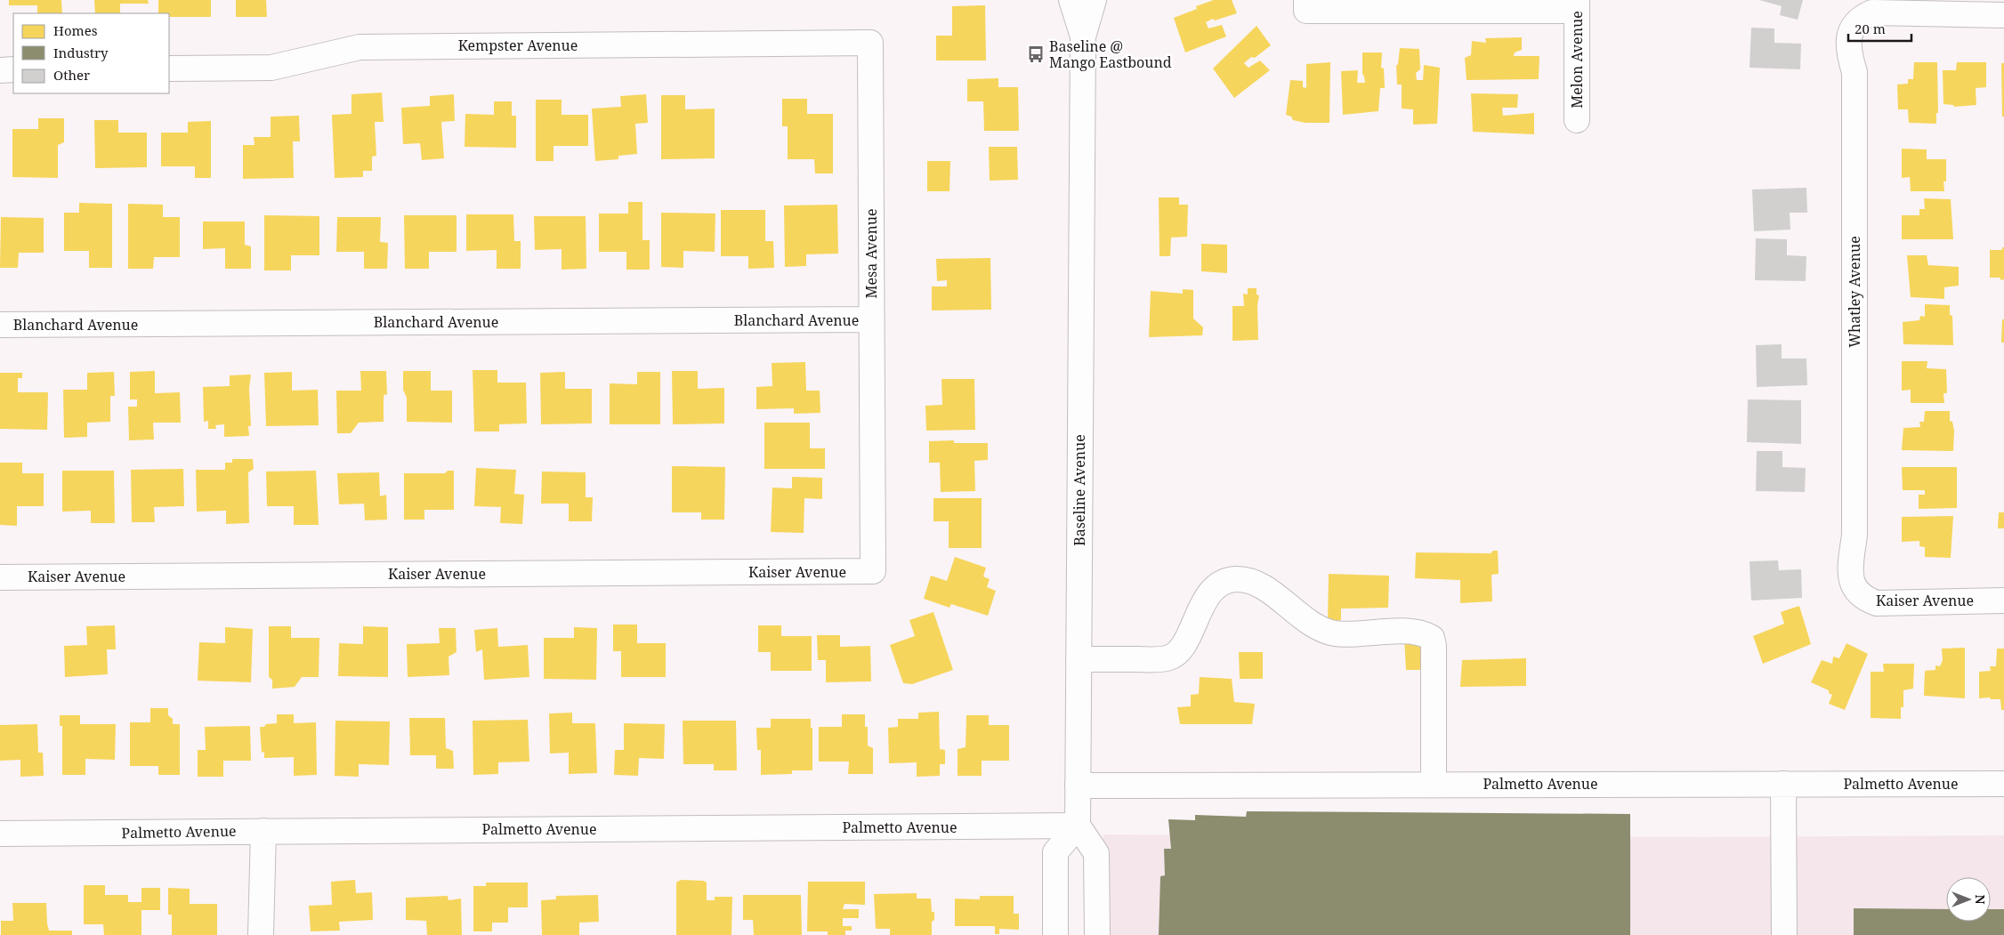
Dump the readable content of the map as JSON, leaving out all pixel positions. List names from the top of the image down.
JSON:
{
  "streets": {
    "street": [
      "Kempster Avenue",
      "Melon Avenue",
      "Mesa Avenue",
      "Whatley Avenue",
      "Blanchard Avenue",
      "Baseline Avenue",
      "Kaiser Avenue",
      "Palmetto Avenue"
    ]
  },
  "crossings": [
    ["Kempster Avenue", "Mesa Avenue"],
    ["Mesa Avenue", "Blanchard Avenue"],
    ["Mesa Avenue", "Kaiser Avenue"],
    ["Whatley Avenue", "Kaiser Avenue"],
    ["Baseline Avenue", "Palmetto Avenue"]
  ],
  "places": {
    "bus stop": ["Baseline @ Mango Eastbound"]
  },
  "legend": ["Homes", "Industry", "Other"],
  "scale_bar": "20 m",
  "north": "right"
}
